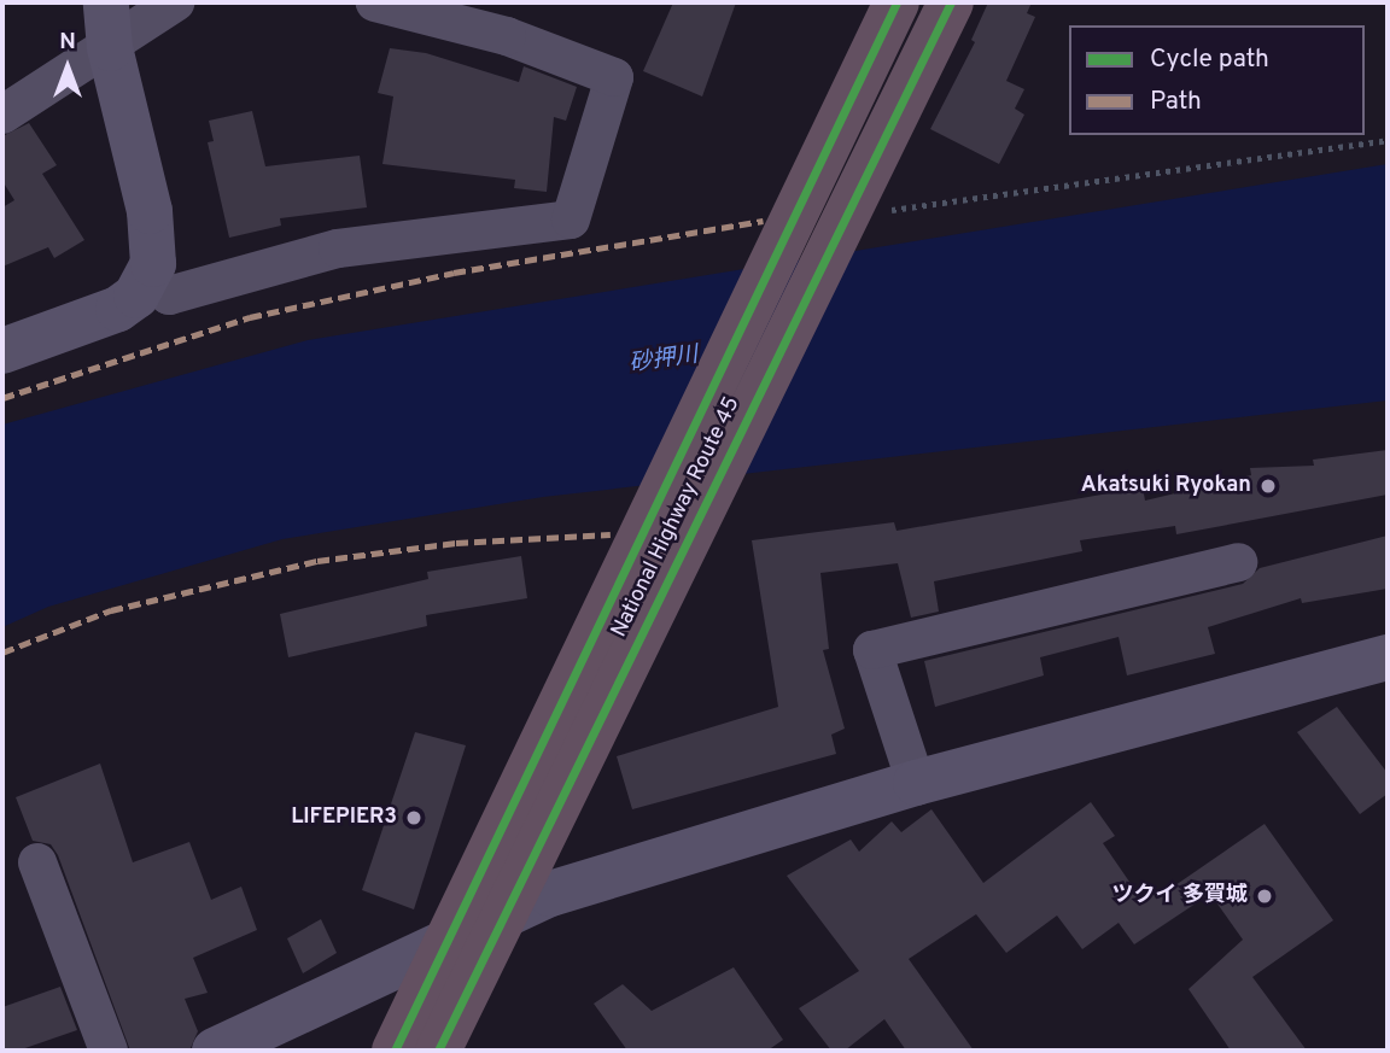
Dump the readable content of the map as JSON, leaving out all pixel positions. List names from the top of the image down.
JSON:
{
  "streets": {
    "highway": ["National Highway Route 45"]
  },
  "water": ["砂押川"],
  "places": ["Akatsuki Ryokan", "LIFEPIER3", "ツクイ 多賀城"],
  "legend": ["Cycle path", "Path"],
  "north": "top"
}
